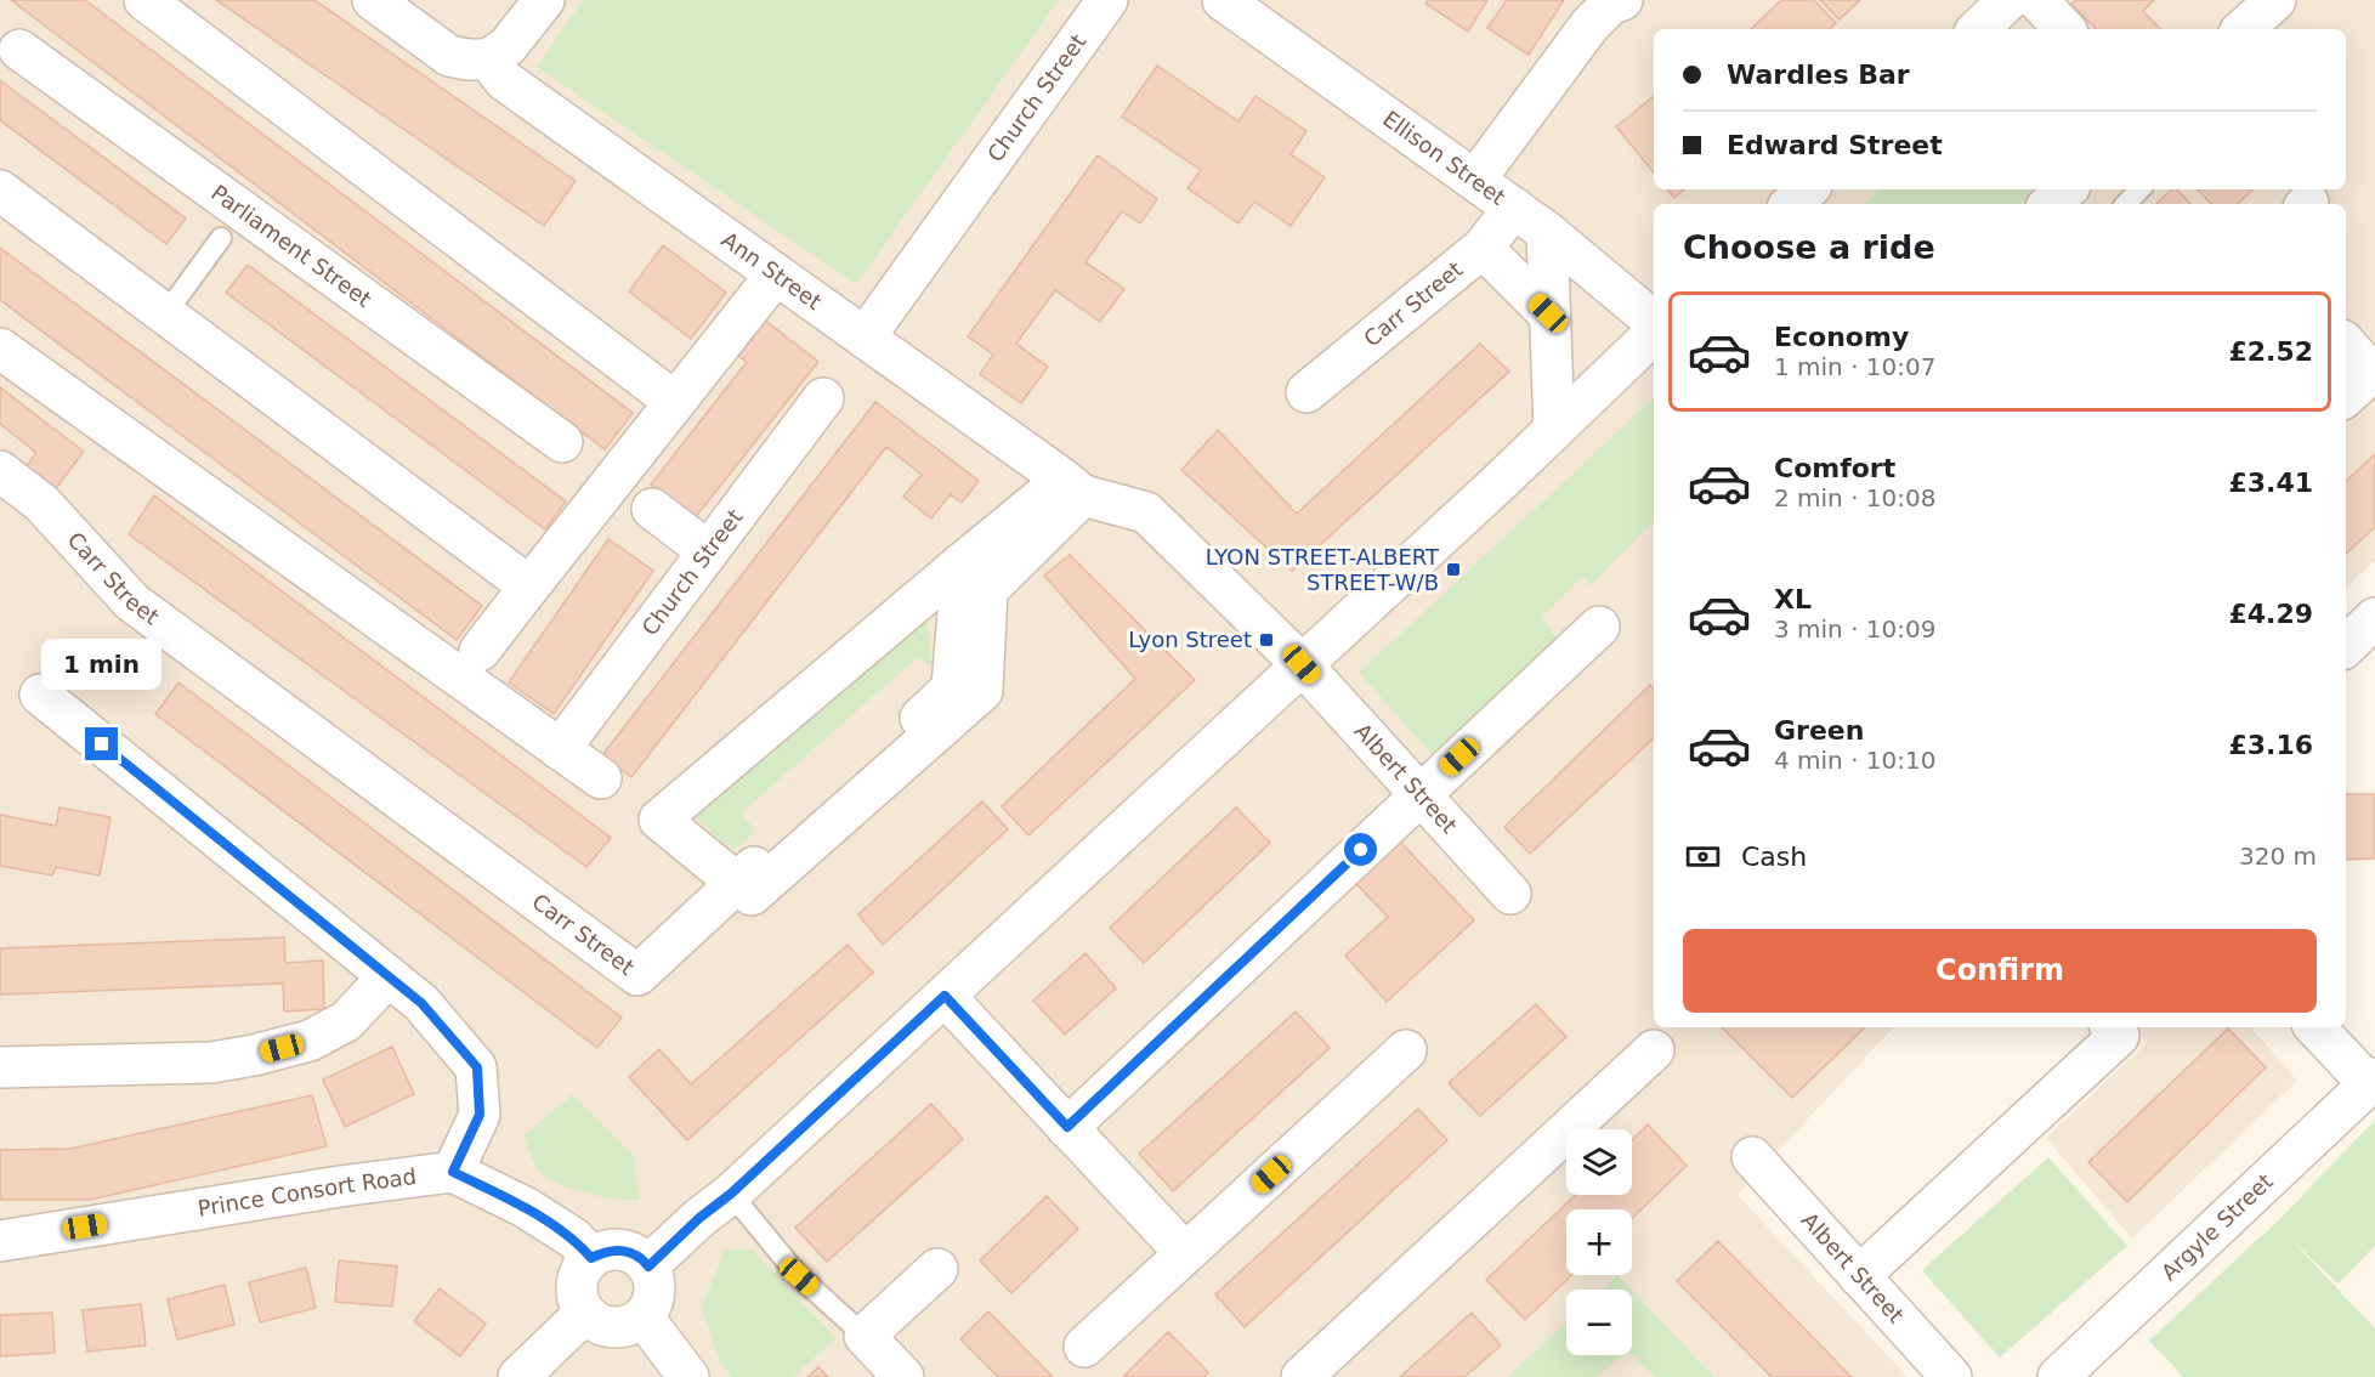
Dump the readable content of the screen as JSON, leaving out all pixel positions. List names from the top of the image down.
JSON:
{
  "streets": {
    "street": [
      "Church Street",
      "Ellison Street",
      "Parliament Street",
      "Ann Street",
      "Carr Street",
      "Albert Street",
      "Prince Consort Road",
      "Argyle Street"
    ]
  },
  "crossings": [
    ["Church Street", "Ann Street"],
    ["Ellison Street", "Carr Street"],
    ["Ann Street", "Albert Street"]
  ],
  "places": {
    "transit": ["LYON STREET-ALBERT STREET-W/B", "Lyon Street"]
  },
  "page": {
    "banner": ["Wardles Bar", "Edward Street"],
    "heading": "Choose a ride",
    "list": [
      {
        "name": "Economy",
        "note": "1 min · 10:07",
        "value": "£2.52"
      },
      {
        "name": "Comfort",
        "note": "2 min · 10:08",
        "value": "£3.41"
      },
      {
        "name": "XL",
        "note": "3 min · 10:09",
        "value": "£4.29"
      },
      {
        "name": "Green",
        "note": "4 min · 10:10",
        "value": "£3.16"
      }
    ],
    "bubble": "1 min",
    "pay": ["Cash", "320 m"],
    "buttons": "Confirm",
    "map_buttons": ["+", "−"]
  }
}
